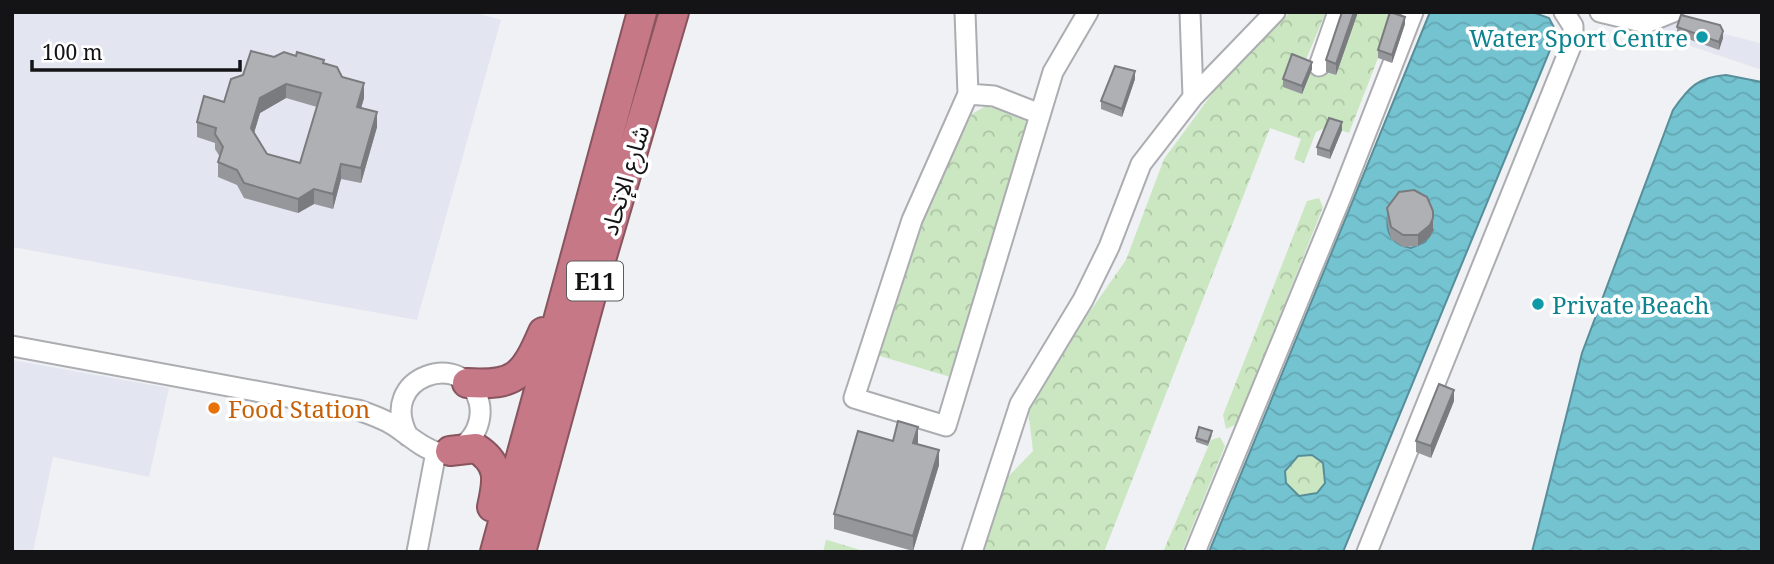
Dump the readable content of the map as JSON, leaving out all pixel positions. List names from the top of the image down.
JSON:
{
  "streets": {
    "highway": ["شارع الإتحاد", "E11"]
  },
  "places": ["Water Sport Centre", "Private Beach", "Food Station"],
  "scale_bar": "100 m"
}
